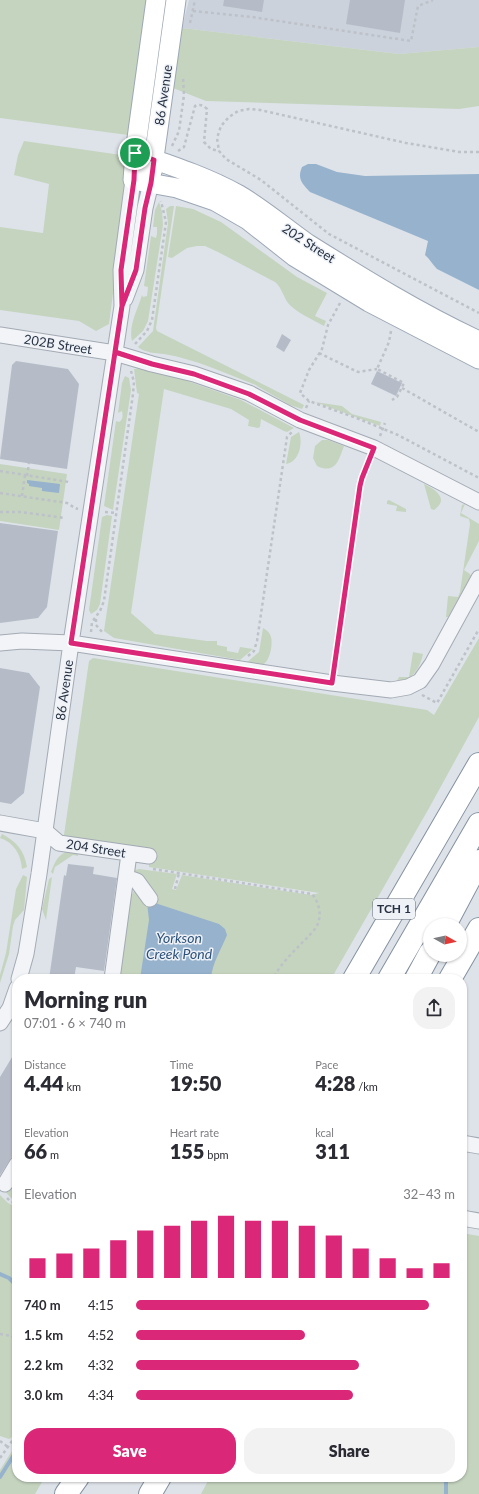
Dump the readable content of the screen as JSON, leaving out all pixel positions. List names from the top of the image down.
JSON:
{
  "streets": {
    "highway": ["TCH 1"],
    "main road": ["86 Avenue", "202 Street"],
    "street": ["202B Street", "204 Street"]
  },
  "crossings": [
    ["86 Avenue", "202 Street"],
    ["86 Avenue", "202B Street"],
    ["86 Avenue", "204 Street"]
  ],
  "water": ["Yorkson Creek Pond"],
  "north": "right",
  "page": {
    "heading": ["Morning run", "07:01 · 6 × 740 m"],
    "stats": [
      ["Distance", "4.44 km"],
      ["Time", "19:50"],
      ["Pace", "4:28 /km"],
      ["Elevation", "66 m"],
      ["Heart rate", "155 bpm"],
      ["kcal", "311"]
    ],
    "chart": ["Elevation", "32–43 m"],
    "list": [
      {
        "name": "740 m",
        "note": "4:15"
      },
      {
        "name": "1.5 km",
        "note": "4:52"
      },
      {
        "name": "2.2 km",
        "note": "4:32"
      },
      {
        "name": "3.0 km",
        "note": "4:34"
      }
    ],
    "buttons": ["Save", "Share"]
  }
}
